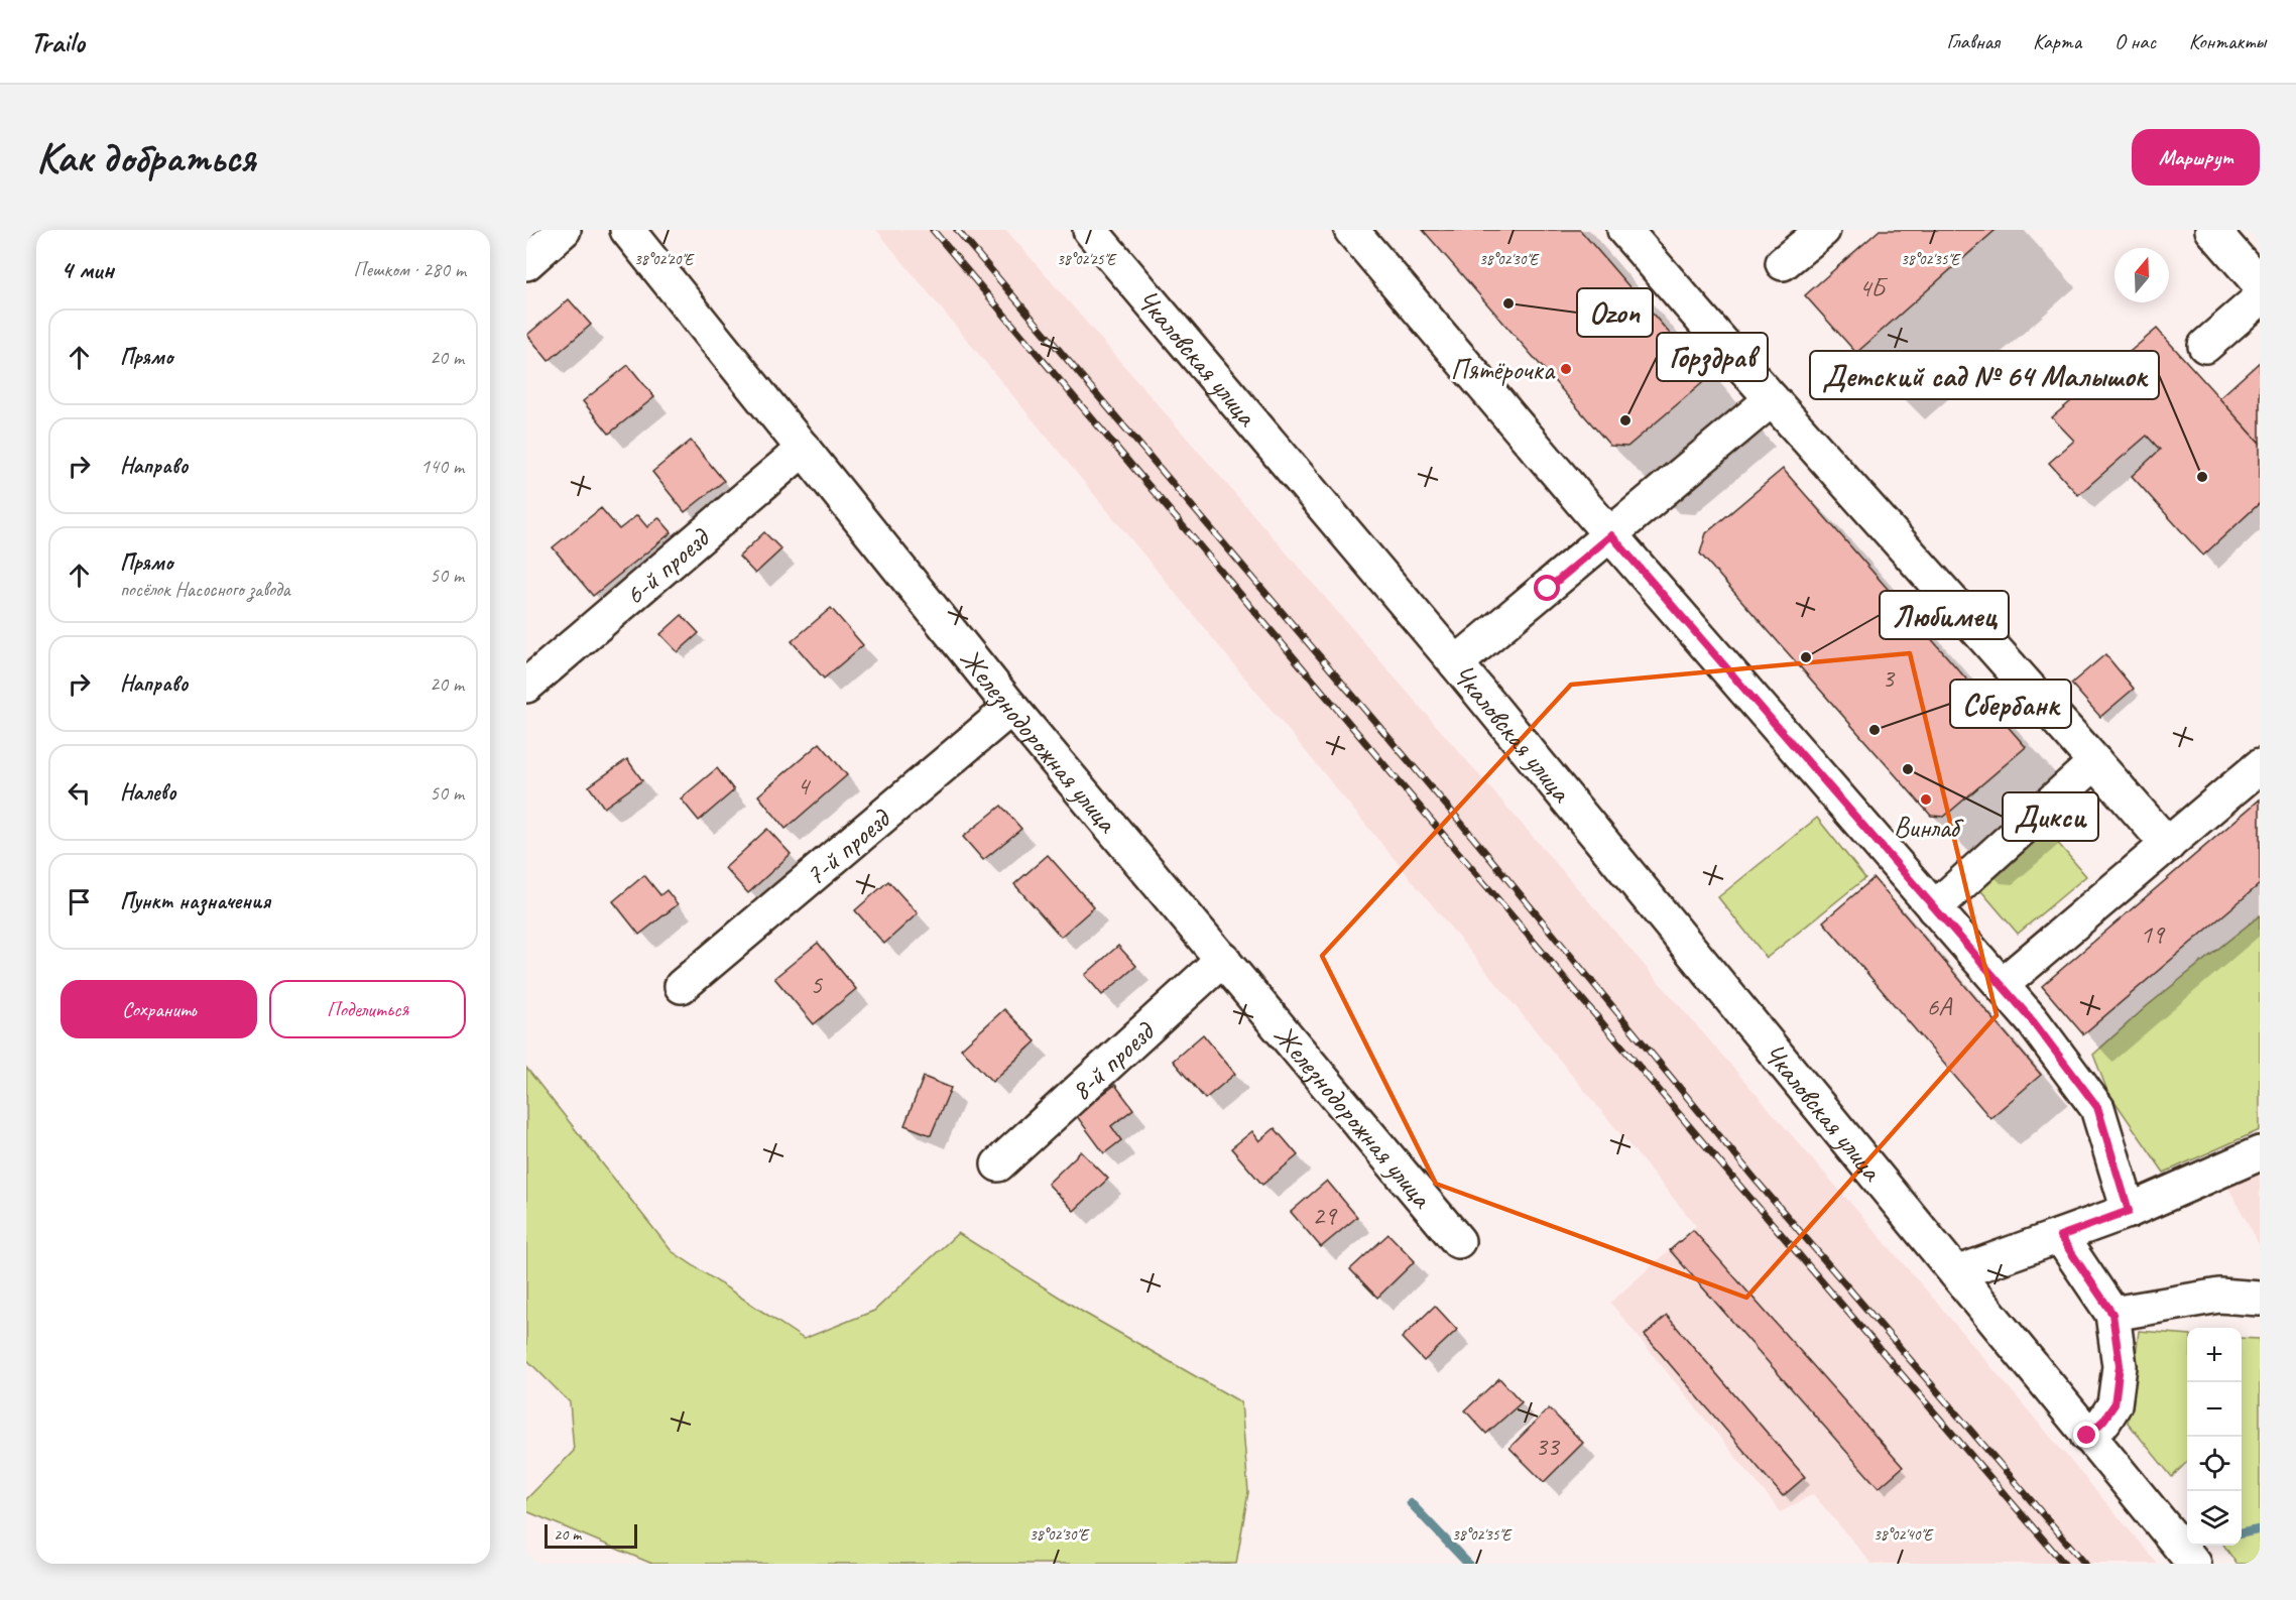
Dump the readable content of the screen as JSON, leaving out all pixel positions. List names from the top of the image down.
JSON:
{
  "streets": {
    "street": [
      "Чкаловская улица",
      "6-й проезд",
      "Железнодорожная улица",
      "7-й проезд",
      "8-й проезд"
    ]
  },
  "crossings": [
    ["6-й проезд", "Железнодорожная улица"],
    ["Железнодорожная улица", "7-й проезд"],
    ["Железнодорожная улица", "8-й проезд"]
  ],
  "places": [
    "Ozon",
    "Пятёрочка",
    "Горздрав",
    "Детский сад № 64 Малышок",
    "Любимец",
    "Сбербанк",
    "Дикси",
    "Винлаб"
  ],
  "house_numbers": [
    "4Б",
    "3",
    "4",
    "19",
    "5",
    "6А",
    "29",
    "33"
  ],
  "scale_bar": "20 m",
  "north": "top",
  "page": {
    "header": "Trailo",
    "nav": [
      "Главная",
      "Карта",
      "О нас",
      "Контакты"
    ],
    "buttons": [
      "Маршрут",
      ["Сохранить", "Поделиться"]
    ],
    "title": "Как добраться",
    "heading": ["4 мин", "Пешком · 280 m"],
    "list": [
      ["Прямо", "20 m"],
      ["Направо", "140 m"],
      ["Прямо", "посёлок Насосного завода", "50 m"],
      ["Направо", "20 m"],
      ["Налево", "50 m"],
      "Пункт назначения"
    ],
    "map_buttons": ["+", "−"],
    "scale": "20 m"
  },
  "coordinates": [
    "38°02'20\"E",
    "38°02'25\"E",
    "38°02'30\"E",
    "38°02'35\"E",
    "38°02'40\"E"
  ]
}
